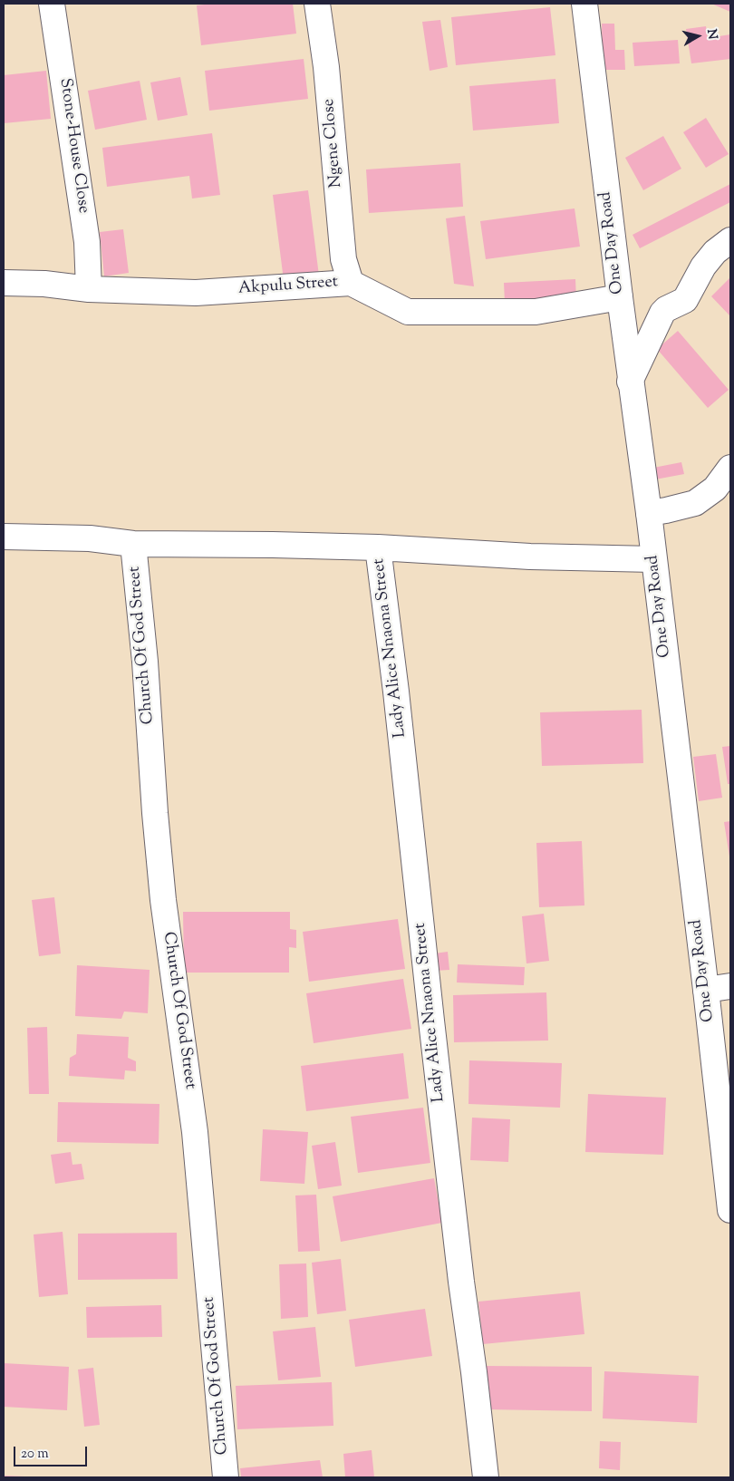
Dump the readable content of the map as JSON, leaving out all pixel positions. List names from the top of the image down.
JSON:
{
  "streets": {
    "street": [
      "Ngene Close",
      "Stone-House Close",
      "One Day Road",
      "Akpulu Street",
      "Church Of God Street",
      "Lady Alice Nnaona Street"
    ]
  },
  "crossings": [
    ["Ngene Close", "Akpulu Street"],
    ["Stone-House Close", "Akpulu Street"],
    ["One Day Road", "Akpulu Street"]
  ],
  "scale_bar": "20 m",
  "north": "right"
}
